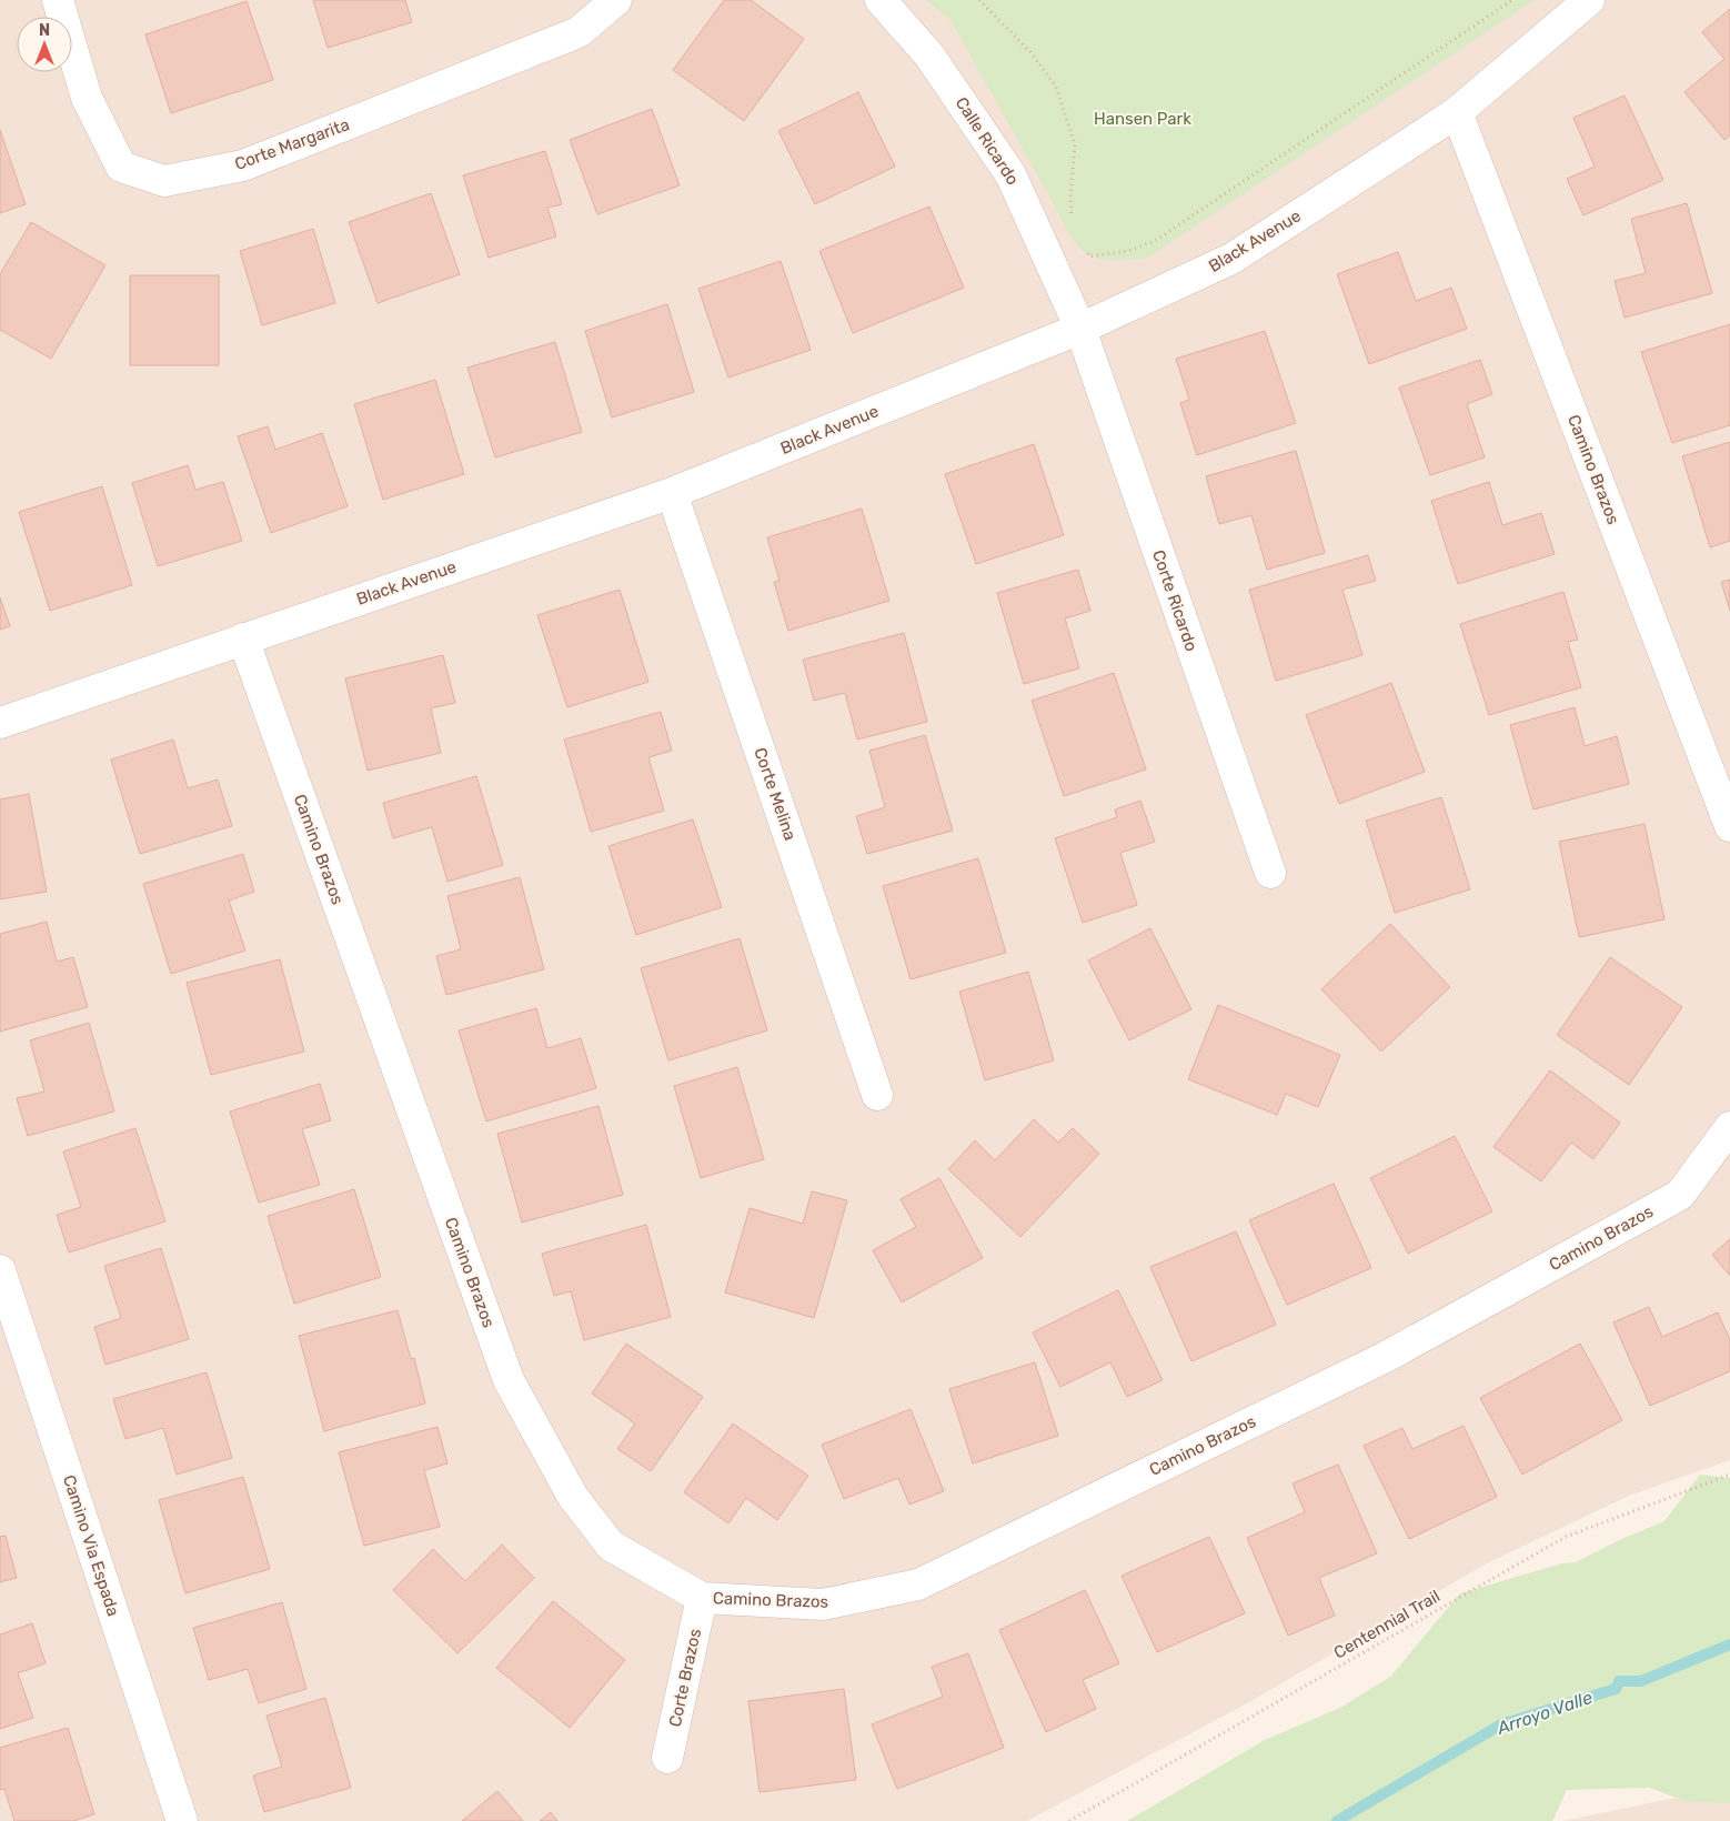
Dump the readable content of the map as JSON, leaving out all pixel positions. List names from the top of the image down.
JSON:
{
  "streets": {
    "street": [
      "Calle Ricardo",
      "Corte Margarita",
      "Black Avenue",
      "Camino Brazos",
      "Corte Ricardo",
      "Corte Melina",
      "Camino Via Espada",
      "Corte Brazos"
    ],
    "path": ["Centennial Trail"]
  },
  "crossings": [
    ["Calle Ricardo", "Black Avenue"],
    ["Calle Ricardo", "Corte Ricardo"],
    ["Black Avenue", "Camino Brazos"],
    ["Black Avenue", "Corte Ricardo"],
    ["Black Avenue", "Corte Melina"],
    ["Camino Brazos", "Corte Brazos"]
  ],
  "water": ["Arroyo Valle"],
  "parks": ["Hansen Park"],
  "north": "top"
}
